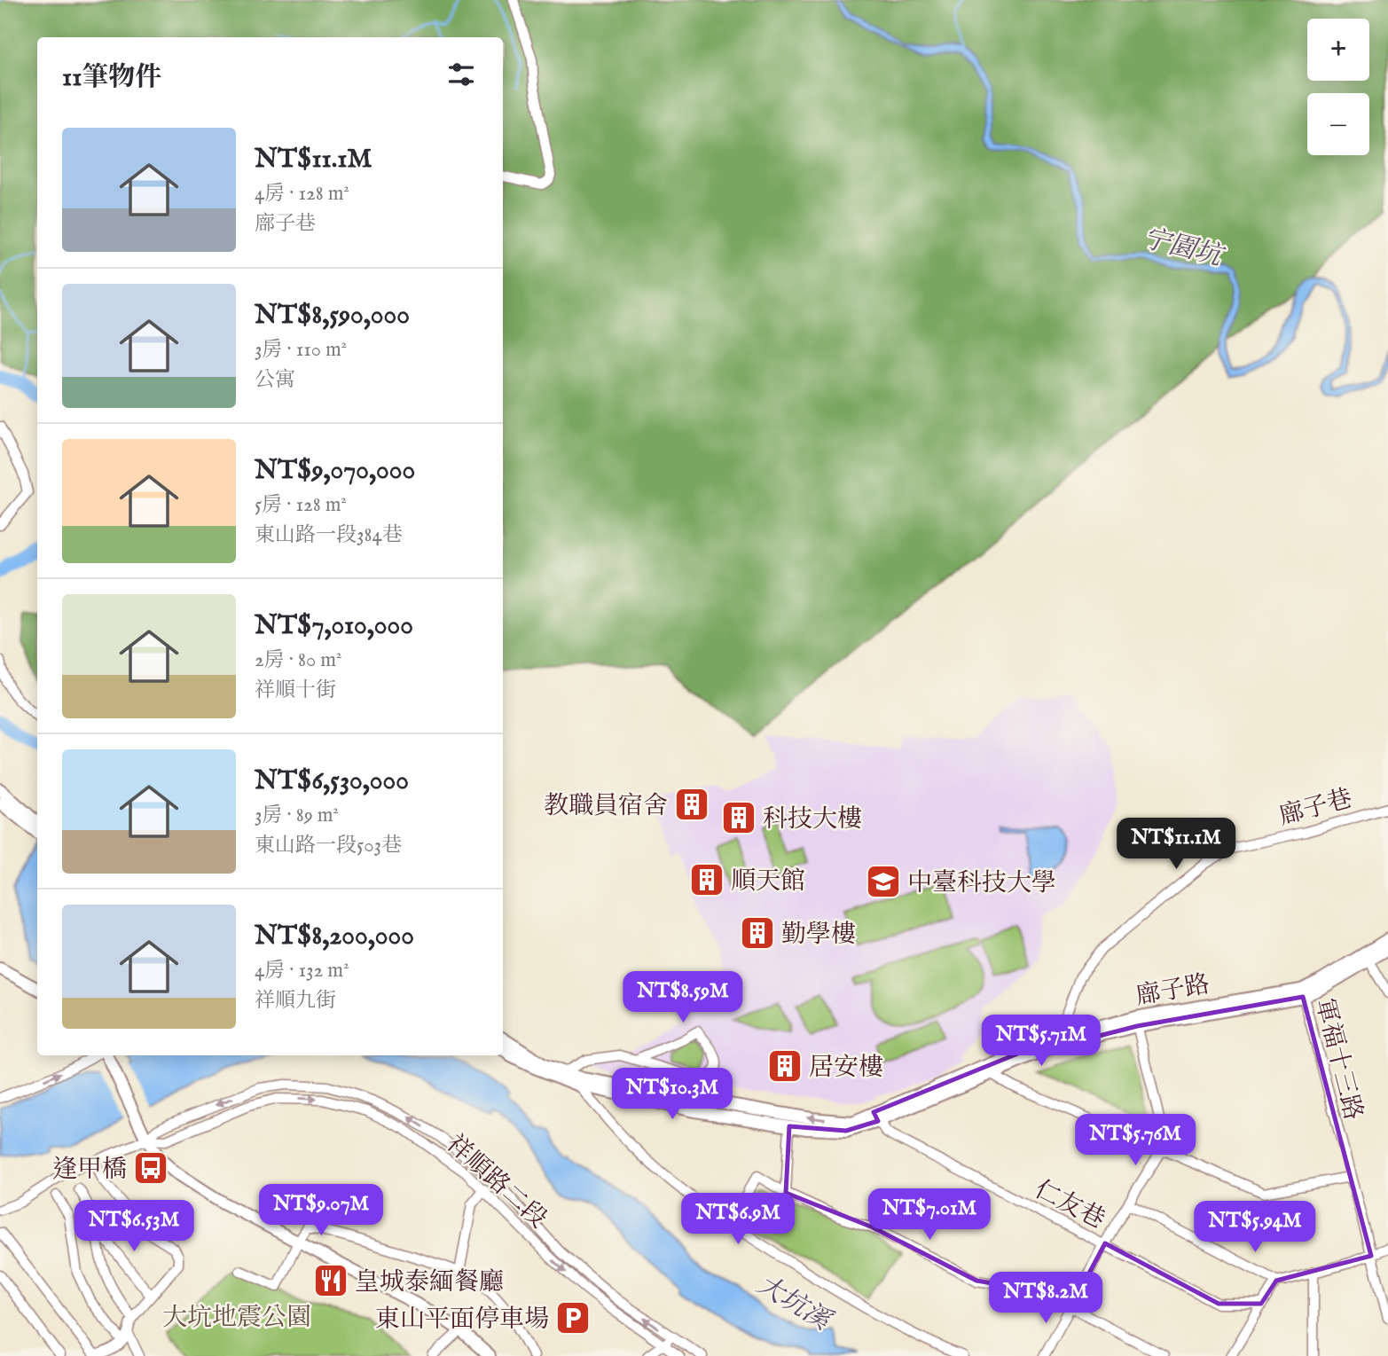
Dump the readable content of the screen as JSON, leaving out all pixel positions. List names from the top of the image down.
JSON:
{
  "streets": {
    "main road": ["廍子路"],
    "street": [
      "廍子巷",
      "軍福十三路",
      "祥順路二段",
      "仁友巷"
    ]
  },
  "crossings": [
    ["廍子巷", "廍子路"],
    ["廍子路", "軍福十三路"],
    ["廍子路", "仁友巷"]
  ],
  "water": ["宁園坑", "大坑溪"],
  "parks": ["大坑地震公園"],
  "places": {
    "building": [
      "教職員宿舍",
      "科技大樓",
      "順天館",
      "勤學樓",
      "居安樓"
    ],
    "school or university": ["中臺科技大學"],
    "bus stop": ["逢甲橋"],
    "restaurant": ["皇城泰緬餐廳"],
    "parking": ["東山平面停車場"]
  },
  "page": {
    "map_buttons": ["+", "−"],
    "heading": "11筆物件",
    "list": [
      {
        "name": "NT$11.1M",
        "note": "4房 · 128 m² · 廍子巷"
      },
      {
        "name": "NT$8,590,000",
        "note": "3房 · 110 m² · 公寓"
      },
      {
        "name": "NT$9,070,000",
        "note": "5房 · 128 m² · 東山路一段384巷"
      },
      {
        "name": "NT$7,010,000",
        "note": "2房 · 80 m² · 祥順十街"
      },
      {
        "name": "NT$6,530,000",
        "note": "3房 · 89 m² · 東山路一段503巷"
      },
      {
        "name": "NT$8,200,000",
        "note": "4房 · 132 m² · 祥順九街"
      }
    ],
    "price": [
      "NT$11.1M",
      "NT$8.59M",
      "NT$5.71M",
      "NT$10.3M",
      "NT$5.76M",
      "NT$9.07M",
      "NT$7.01M",
      "NT$6.9M",
      "NT$6.53M",
      "NT$5.94M",
      "NT$8.2M"
    ]
  }
}
